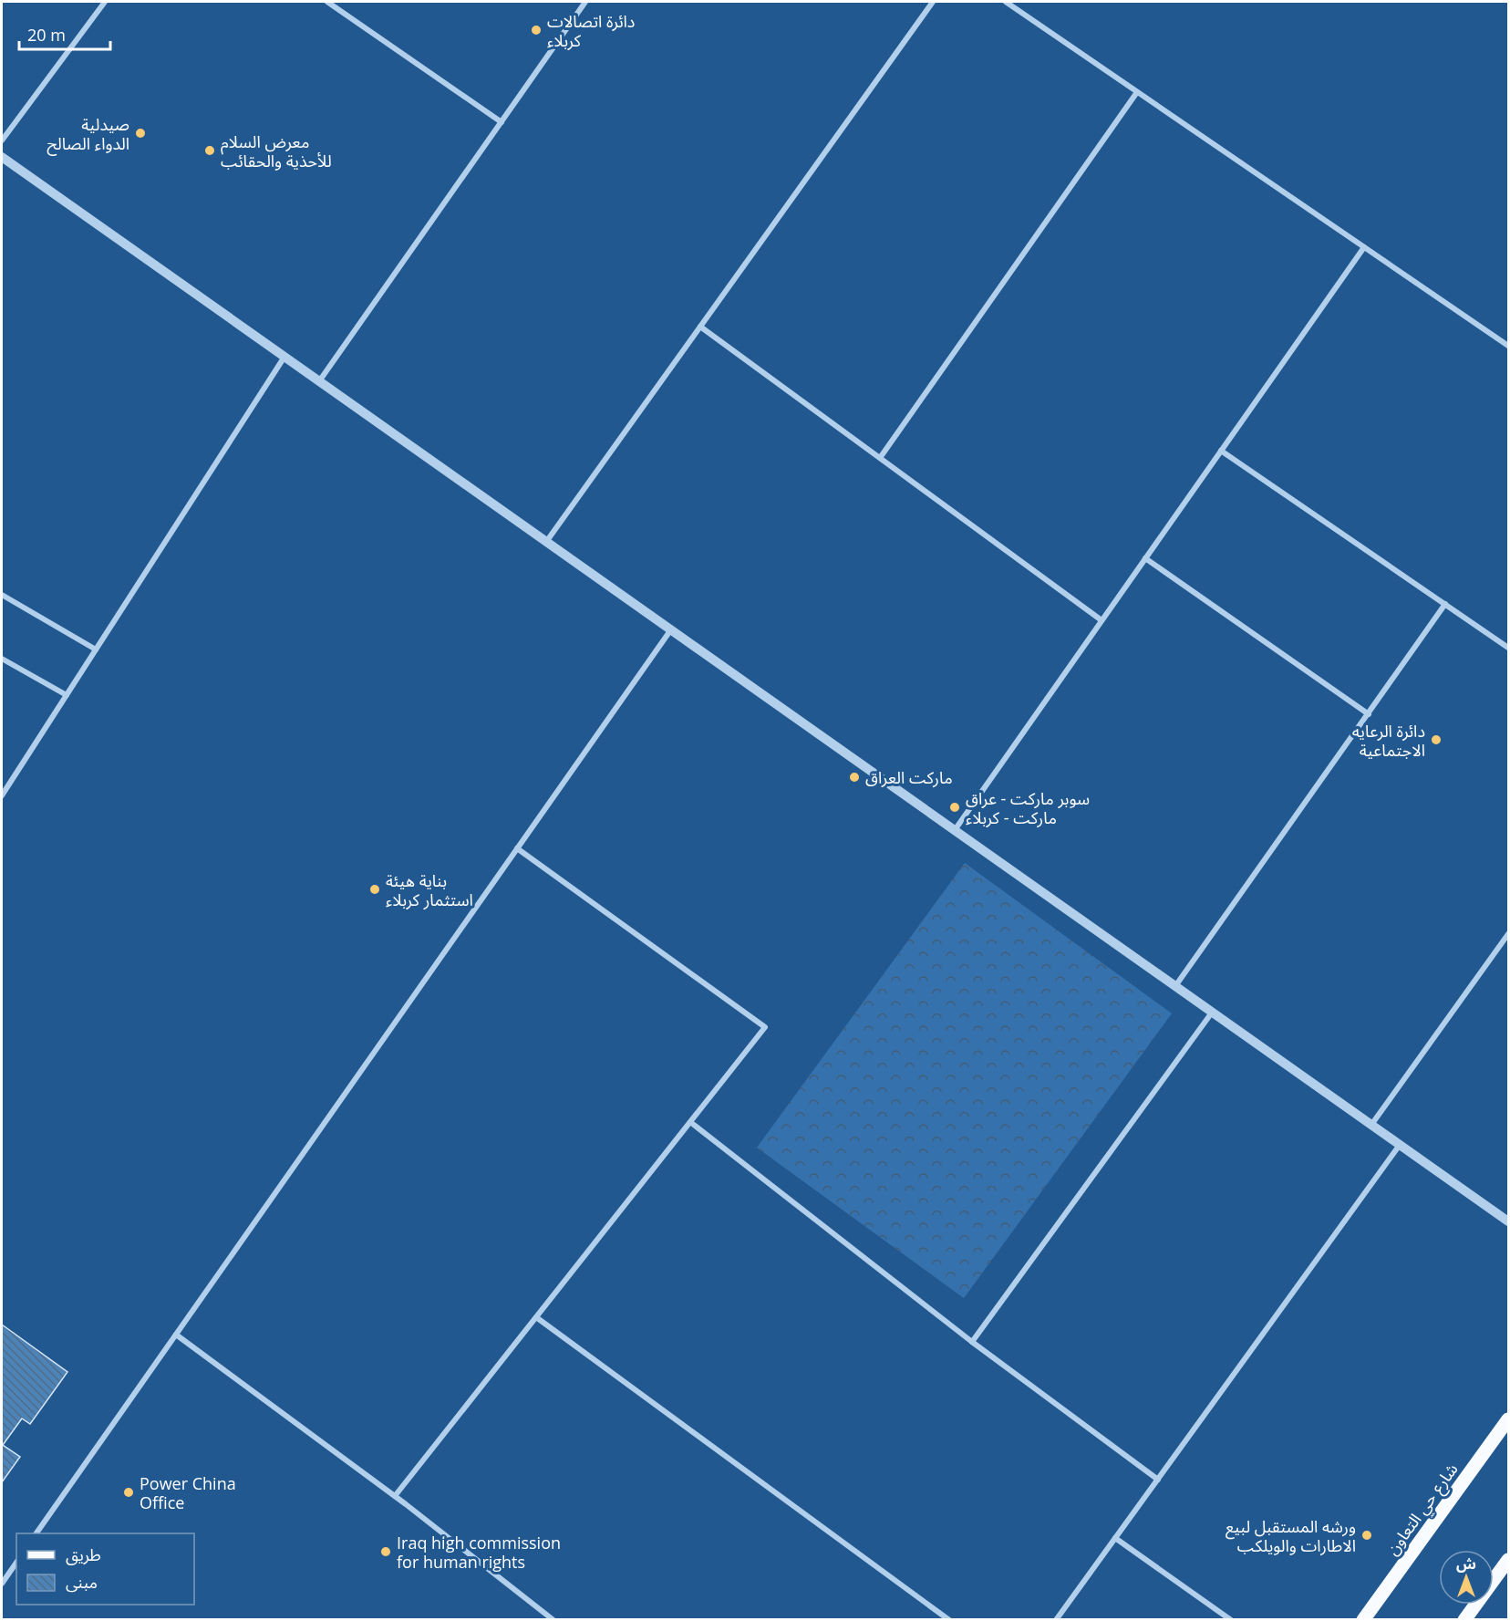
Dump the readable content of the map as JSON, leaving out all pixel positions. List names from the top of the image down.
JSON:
{
  "streets": {
    "main road": ["شارع حي التعاون"]
  },
  "places": [
    "دائرة اتصالات كربلاء",
    "صيدلية الدواء الصالح",
    "معرض السلام للأحذية والحقائب",
    "دائرة الرعايه الاجتماعية",
    "ماركت العراق",
    "سوبر ماركت - عراق ماركت - كربلاء",
    "بناية هيئة استثمار كربلاء",
    "Power China Office",
    "ورشه المستقبل لبيع الاطارات والويلكب",
    "Iraq high commission for human rights"
  ],
  "legend": ["طريق", "مبنى"],
  "scale_bar": "20 m",
  "north": "top"
}
